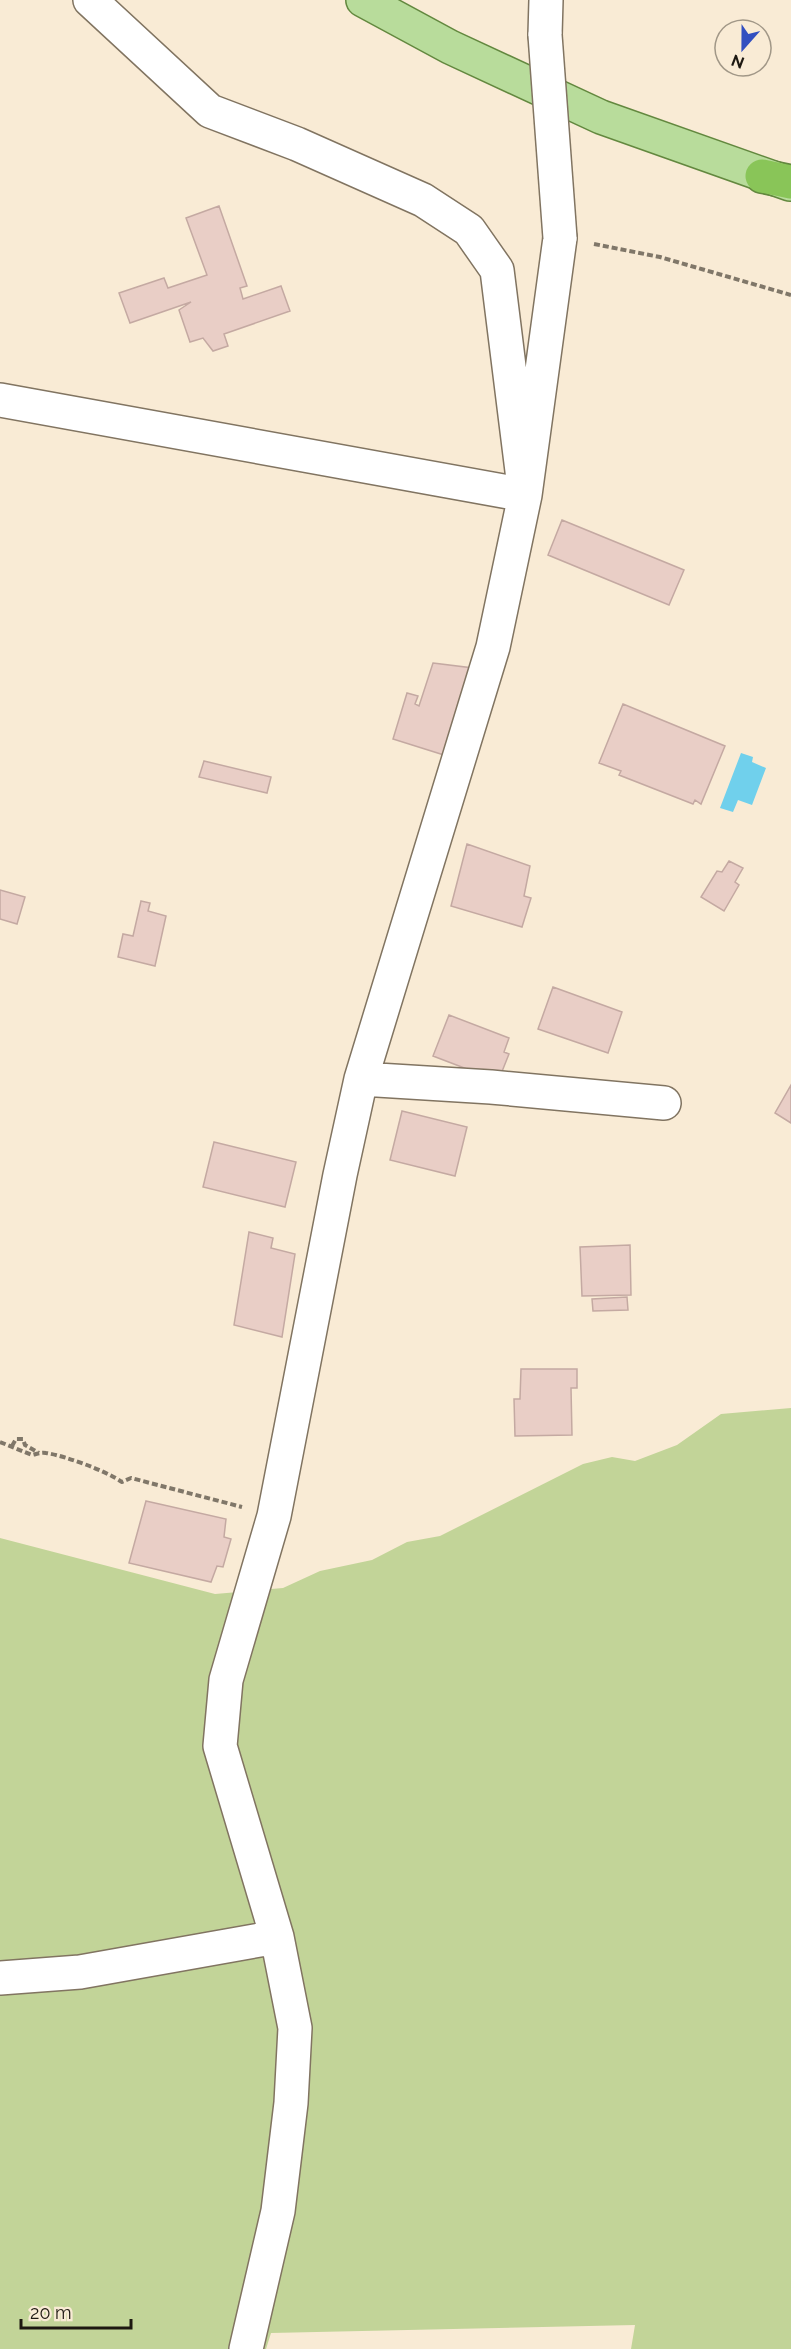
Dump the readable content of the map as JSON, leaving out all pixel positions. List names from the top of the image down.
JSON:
{
  "scale_bar": "20 m",
  "north": "bottom"
}
